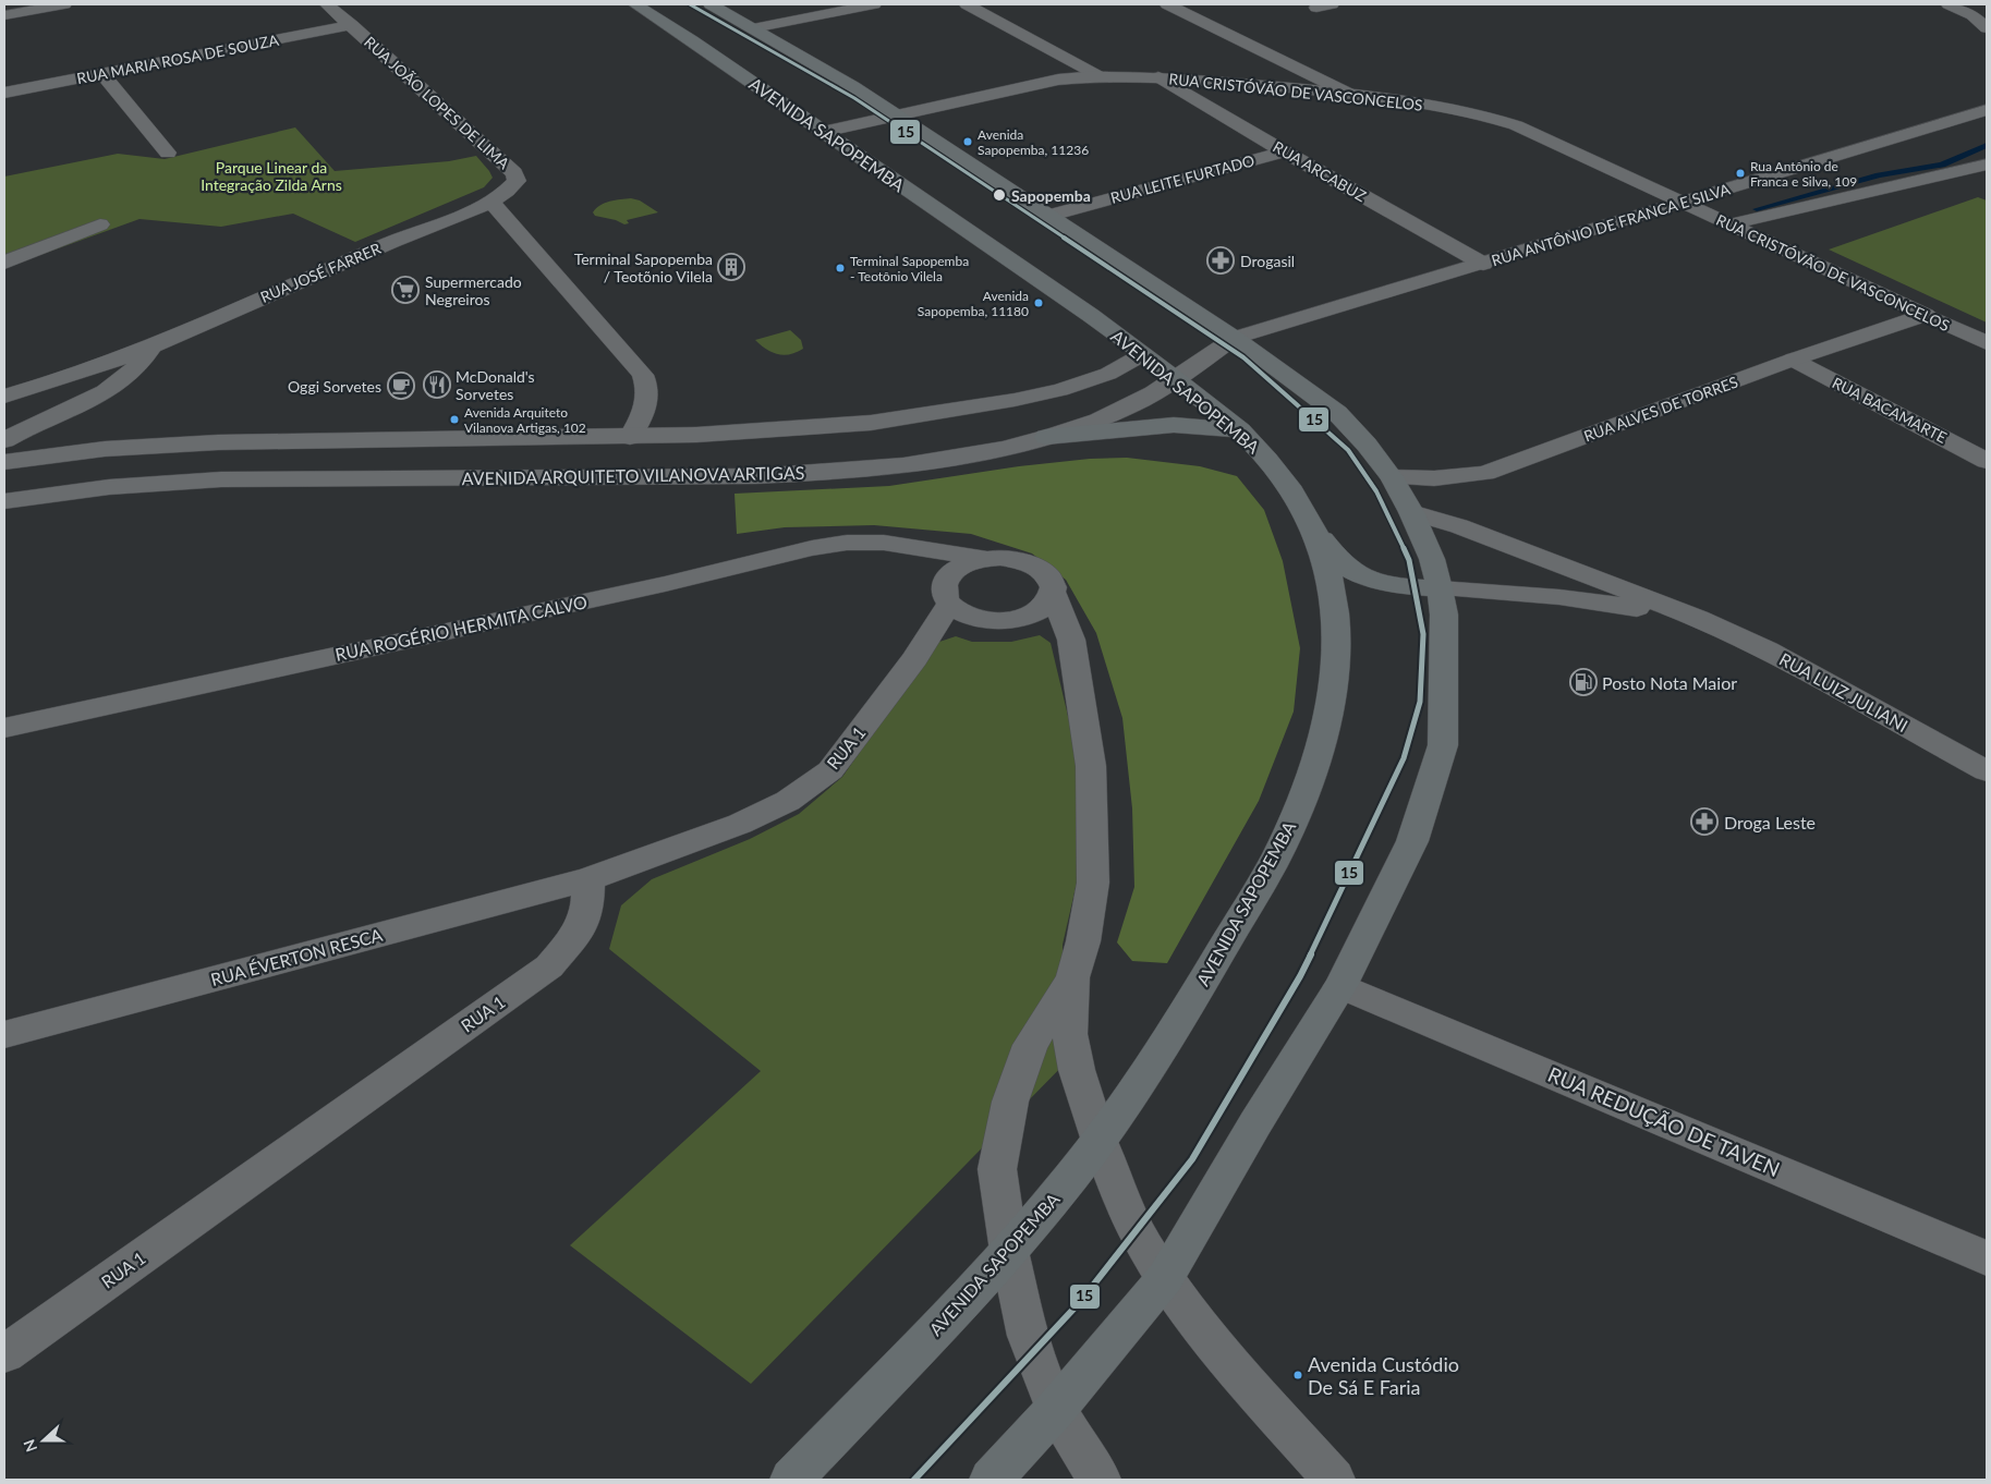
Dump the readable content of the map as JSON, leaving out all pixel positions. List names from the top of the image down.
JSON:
{
  "streets": {
    "main road": ["AVENIDA SAPOPEMBA"],
    "street": [
      "RUA MARIA ROSA DE SOUZA",
      "RUA CRISTÓVÃO DE VASCONCELOS",
      "RUA JOÃO LOPES DE LIMA",
      "RUA ARCABUZ",
      "RUA LEITE FURTADO",
      "RUA ANTÔNIO DE FRANCA E SILVA",
      "RUA JOSÉ FARRER",
      "RUA ALVES DE TORRES",
      "RUA BACAMARTE",
      "AVENIDA ARQUITETO VILANOVA ARTIGAS",
      "RUA ROGÉRIO HERMITA CALVO",
      "RUA LUIZ JULIANI",
      "RUA 1",
      "RUA ÉVERTON RESCA",
      "RUA REDUÇÃO DE TAVEN"
    ]
  },
  "crossings": [
    ["RUA MARIA ROSA DE SOUZA", "RUA JOÃO LOPES DE LIMA"],
    ["RUA CRISTÓVÃO DE VASCONCELOS", "AVENIDA SAPOPEMBA"],
    ["RUA CRISTÓVÃO DE VASCONCELOS", "RUA ARCABUZ"],
    ["RUA CRISTÓVÃO DE VASCONCELOS", "RUA ANTÔNIO DE FRANCA E SILVA"],
    ["RUA CRISTÓVÃO DE VASCONCELOS", "RUA ALVES DE TORRES"],
    ["RUA JOÃO LOPES DE LIMA", "RUA JOSÉ FARRER"],
    ["AVENIDA SAPOPEMBA", "AVENIDA ARQUITETO VILANOVA ARTIGAS"],
    ["RUA ARCABUZ", "RUA LEITE FURTADO"],
    ["RUA ARCABUZ", "RUA ANTÔNIO DE FRANCA E SILVA"],
    ["RUA ANTÔNIO DE FRANCA E SILVA", "AVENIDA ARQUITETO VILANOVA ARTIGAS"],
    ["RUA ALVES DE TORRES", "RUA BACAMARTE"],
    ["RUA ROGÉRIO HERMITA CALVO", "RUA 1"],
    ["RUA 1", "RUA ÉVERTON RESCA"]
  ],
  "parks": ["Parque Linear da Integração Zilda Arns"],
  "places": {
    "other": [
      "Avenida Sapopemba, 11236",
      "Rua Antônio de Franca e Silva, 109",
      "Sapopemba",
      "Terminal Sapopemba - Teotônio Vilela",
      "Avenida Sapopemba, 11180",
      "Avenida Arquiteto Vilanova Artigas, 102",
      "Avenida Custódio De Sá E Faria"
    ],
    "pharmacy": ["Drogasil", "Droga Leste"],
    "building": ["Terminal Sapopemba / Teotõnio Vilela"],
    "supermarket": ["Supermercado Negreiros"],
    "restaurant": ["McDonald's Sorvetes"],
    "cafe": ["Oggi Sorvetes"],
    "fuel station": ["Posto Nota Maior"]
  },
  "lines": ["transit line 15"],
  "north": "left"
}
